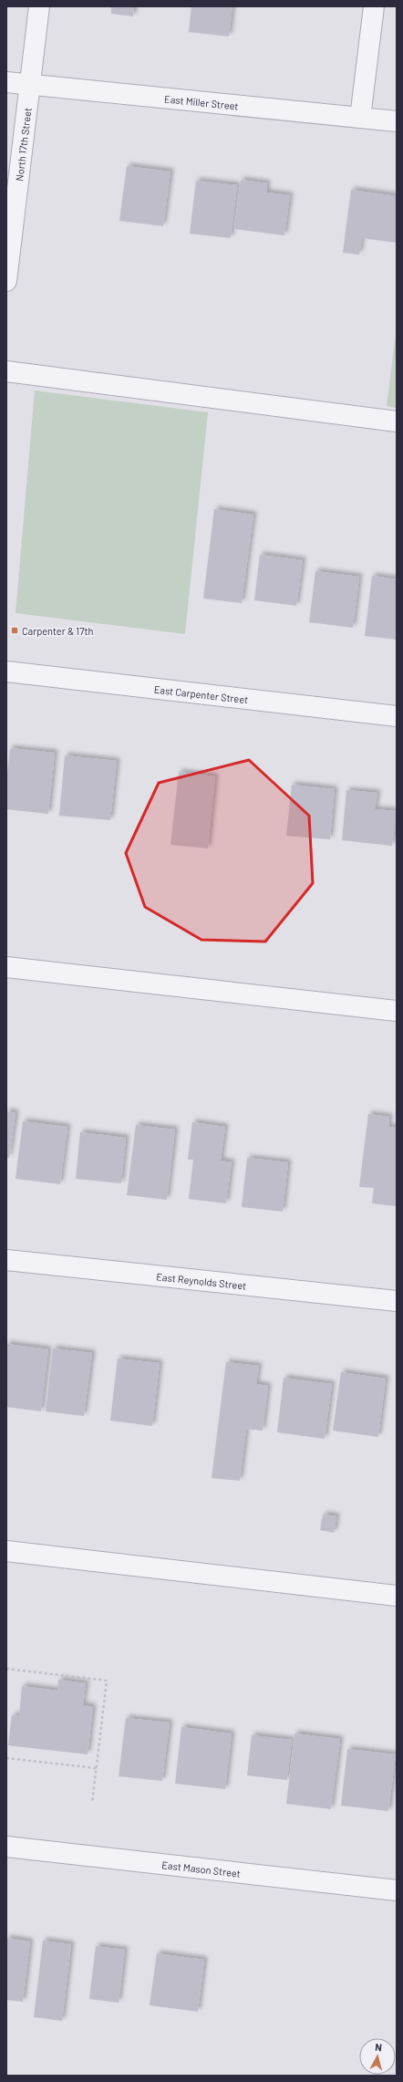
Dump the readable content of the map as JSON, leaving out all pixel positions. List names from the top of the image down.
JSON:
{
  "streets": {
    "street": [
      "East Miller Street",
      "North 17th Street",
      "East Carpenter Street",
      "East Reynolds Street",
      "East Mason Street"
    ]
  },
  "crossings": [
    ["East Miller Street", "North 17th Street"]
  ],
  "places": {
    "transit": ["Carpenter & 17th"]
  },
  "north": "top"
}
